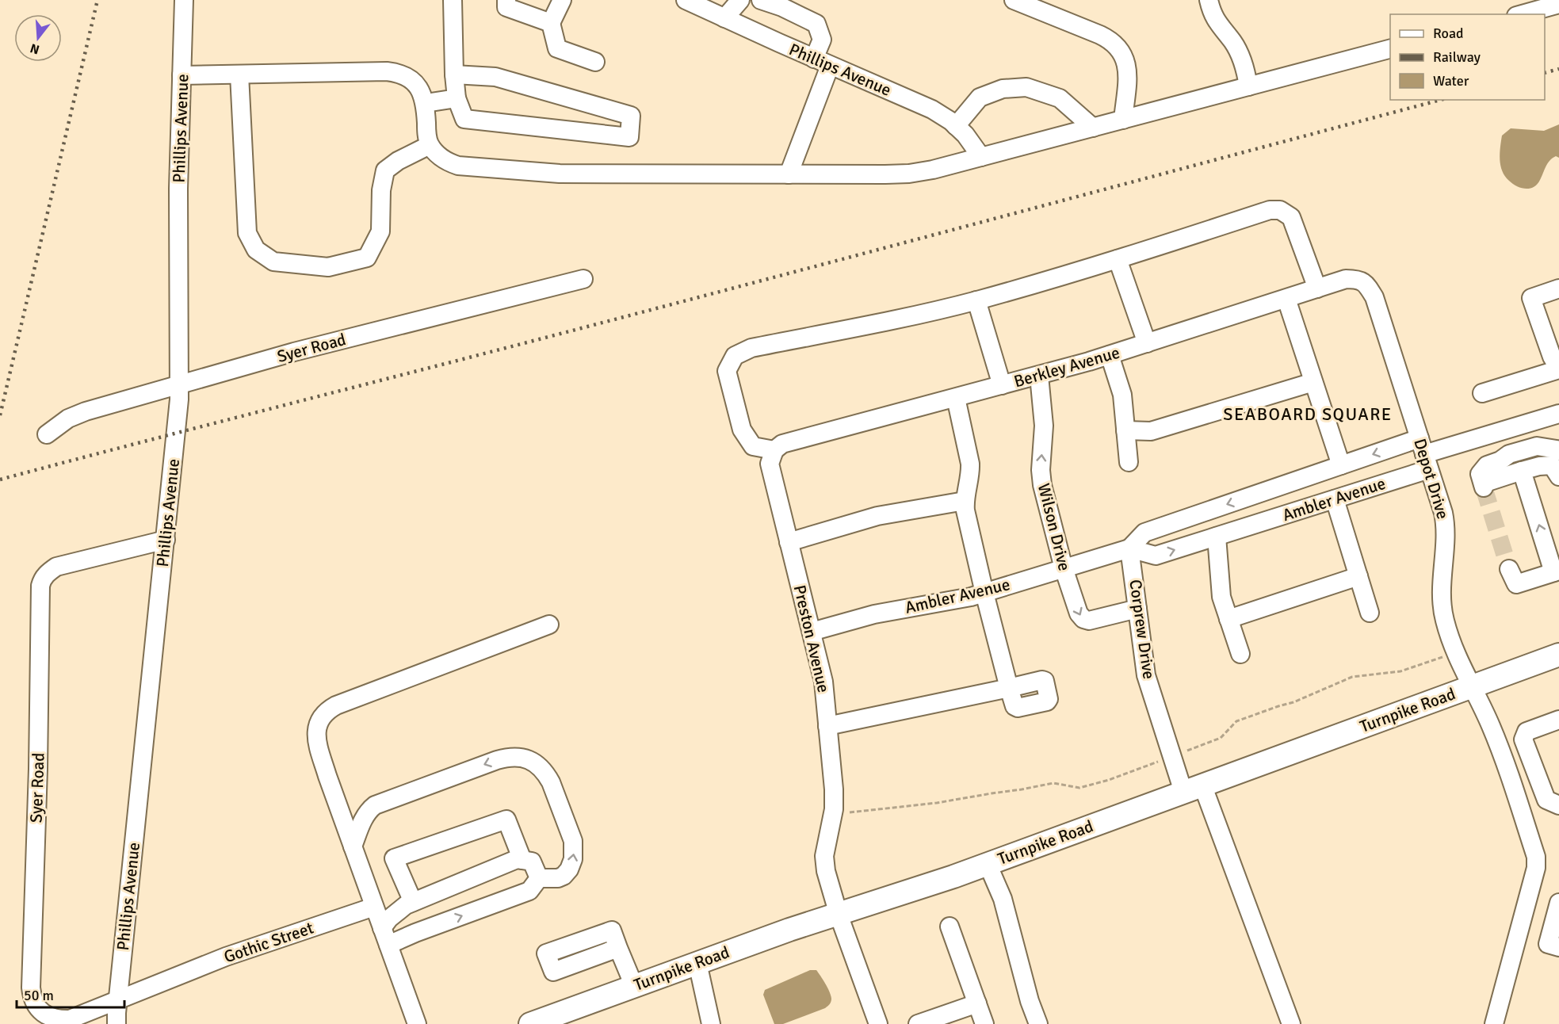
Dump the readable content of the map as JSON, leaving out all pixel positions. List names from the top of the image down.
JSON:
{
  "streets": {
    "main road": ["Turnpike Road"],
    "street": [
      "Phillips Avenue",
      "Syer Road",
      "Berkley Avenue",
      "Depot Drive",
      "Ambler Avenue",
      "Wilson Drive",
      "Corprew Drive",
      "Preston Avenue",
      "Gothic Street"
    ]
  },
  "crossings": [
    ["Phillips Avenue", "Syer Road"],
    ["Phillips Avenue", "Gothic Street"],
    ["Syer Road", "Gothic Street"],
    ["Berkley Avenue", "Depot Drive"],
    ["Berkley Avenue", "Wilson Drive"],
    ["Berkley Avenue", "Preston Avenue"],
    ["Depot Drive", "Ambler Avenue"],
    ["Depot Drive", "Turnpike Road"],
    ["Ambler Avenue", "Wilson Drive"],
    ["Ambler Avenue", "Corprew Drive"],
    ["Ambler Avenue", "Preston Avenue"],
    ["Wilson Drive", "Corprew Drive"],
    ["Corprew Drive", "Turnpike Road"],
    ["Preston Avenue", "Turnpike Road"]
  ],
  "districts": ["SEABOARD SQUARE"],
  "legend": ["Road", "Railway", "Water"],
  "scale_bar": "50 m",
  "north": "bottom"
}
